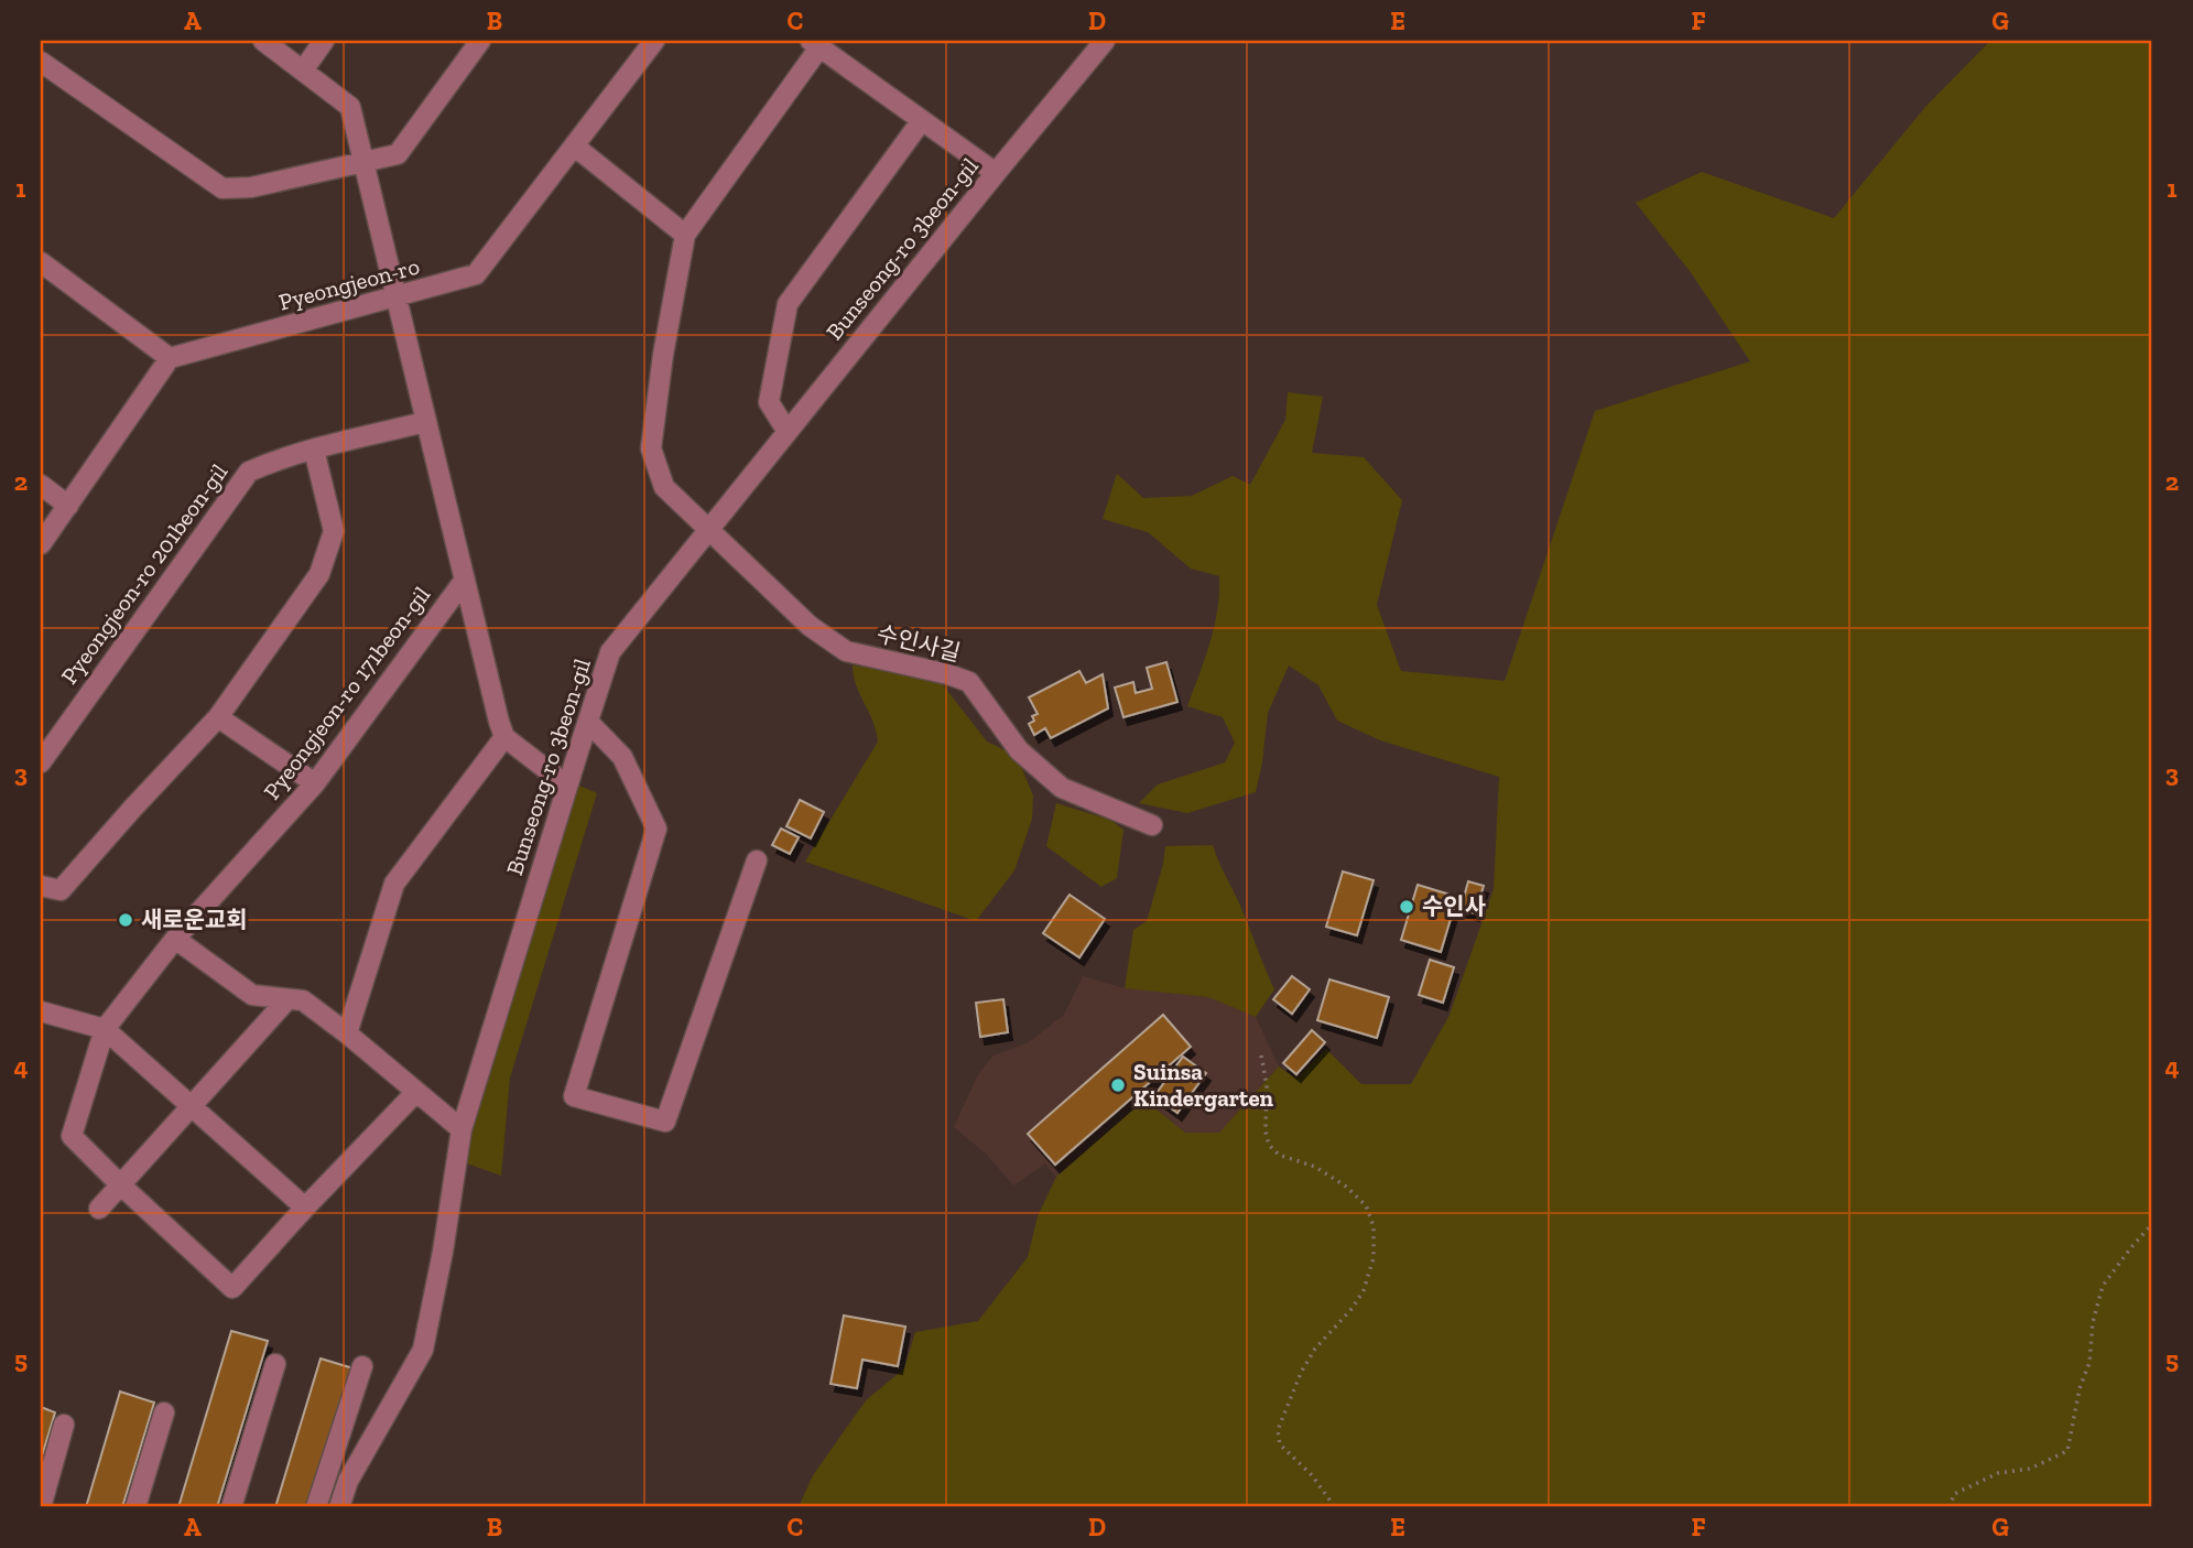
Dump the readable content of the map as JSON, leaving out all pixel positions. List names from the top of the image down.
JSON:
{
  "streets": {
    "street": [
      "Bunseong-ro 3beon-gil",
      "Pyeongjeon-ro",
      "Pyeongjeon-ro 201beon-gil",
      "수인사길",
      "Pyeongjeon-ro 171beon-gil"
    ]
  },
  "crossings": [
    ["Bunseong-ro 3beon-gil", "수인사길"],
    ["Pyeongjeon-ro", "Pyeongjeon-ro 171beon-gil"]
  ],
  "places": ["수인사", "새로운교회", "Suinsa Kindergarten"],
  "grid": {
    "columns": [
      "A",
      "B",
      "C",
      "D",
      "E",
      "F",
      "G"
    ],
    "rows": [
      "1",
      "2",
      "3",
      "4",
      "5"
    ]
  }
}
